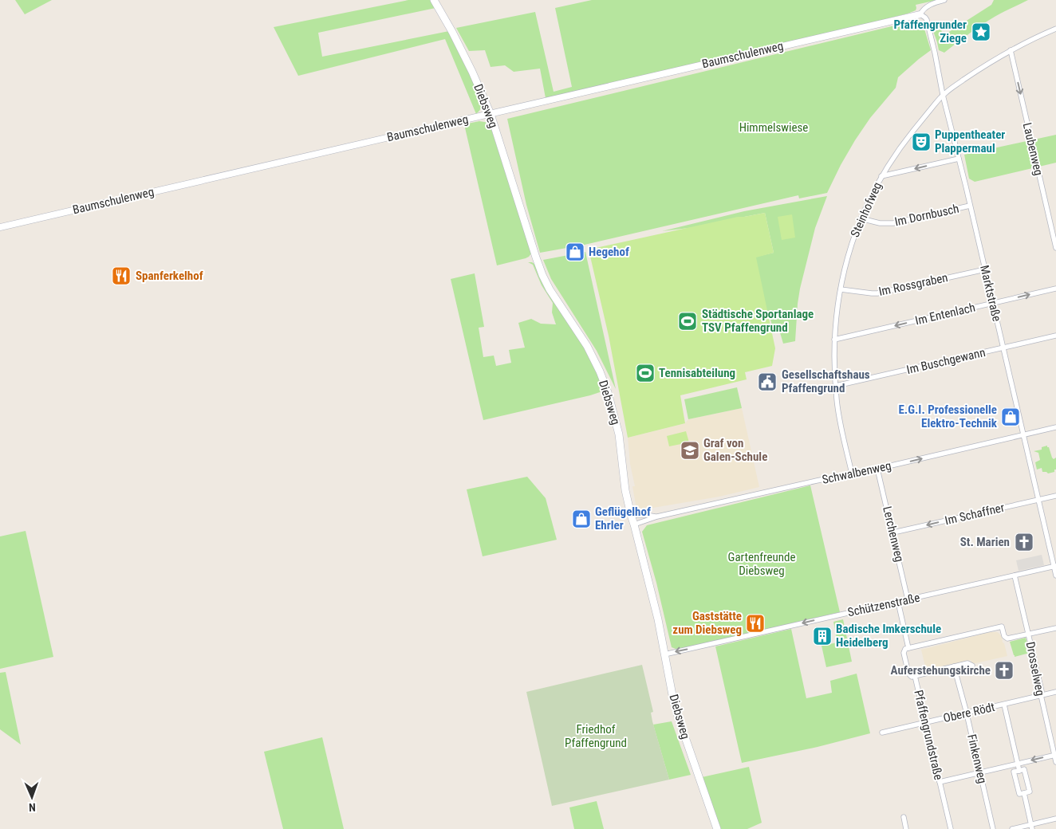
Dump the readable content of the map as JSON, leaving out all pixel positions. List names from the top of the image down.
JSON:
{
  "streets": {
    "main road": ["Diebsweg"],
    "street": [
      "Baumschulenweg",
      "Laubenweg",
      "Steinhofweg",
      "Im Dornbusch",
      "Im Rossgraben",
      "Marktstraße",
      "Im Entenlach",
      "Im Buschgewann",
      "Schwalbenweg",
      "Im Schaffner",
      "Lerchenweg",
      "Schützenstraße",
      "Drosselweg",
      "Obere Rödt",
      "Pfaffengrundstraße",
      "Finkenweg"
    ]
  },
  "crossings": [
    ["Baumschulenweg", "Diebsweg"],
    ["Baumschulenweg", "Marktstraße"],
    ["Diebsweg", "Schwalbenweg"],
    ["Diebsweg", "Schützenstraße"],
    ["Laubenweg", "Steinhofweg"],
    ["Steinhofweg", "Im Dornbusch"],
    ["Steinhofweg", "Im Rossgraben"],
    ["Steinhofweg", "Marktstraße"],
    ["Steinhofweg", "Im Entenlach"],
    ["Steinhofweg", "Im Buschgewann"],
    ["Steinhofweg", "Schwalbenweg"],
    ["Im Dornbusch", "Marktstraße"],
    ["Im Rossgraben", "Marktstraße"],
    ["Marktstraße", "Im Entenlach"],
    ["Marktstraße", "Im Buschgewann"],
    ["Marktstraße", "Schwalbenweg"],
    ["Marktstraße", "Im Schaffner"],
    ["Marktstraße", "Schützenstraße"],
    ["Schwalbenweg", "Lerchenweg"],
    ["Im Schaffner", "Lerchenweg"],
    ["Lerchenweg", "Schützenstraße"],
    ["Schützenstraße", "Drosselweg"],
    ["Schützenstraße", "Pfaffengrundstraße"],
    ["Drosselweg", "Obere Rödt"],
    ["Obere Rödt", "Pfaffengrundstraße"],
    ["Obere Rödt", "Finkenweg"]
  ],
  "one_way": ["Laubenweg", "Im Schaffner", "Schützenstraße"],
  "parks": ["Himmelswiese", "Gartenfreunde Diebsweg", "Friedhof Pfaffengrund"],
  "places": {
    "place": ["Pfaffengrunder Ziege"],
    "theatre": ["Puppentheater Plappermaul"],
    "shop": ["Hegehof", "E.G.I. Professionelle Elektro-Technik", "Geflügelhof Ehrler"],
    "restaurant": ["Spanferkelhof", "Gaststätte zum Diebsweg"],
    "sports": ["Städtische Sportanlage TSV Pfaffengrund", "Tennisabteilung"],
    "public building": ["Gesellschaftshaus Pfaffengrund"],
    "school or university": ["Graf von Galen-Schule"],
    "church": ["St. Marien", "Auferstehungskirche"],
    "building": ["Badische Imkerschule Heidelberg"]
  },
  "north": "bottom"
}
